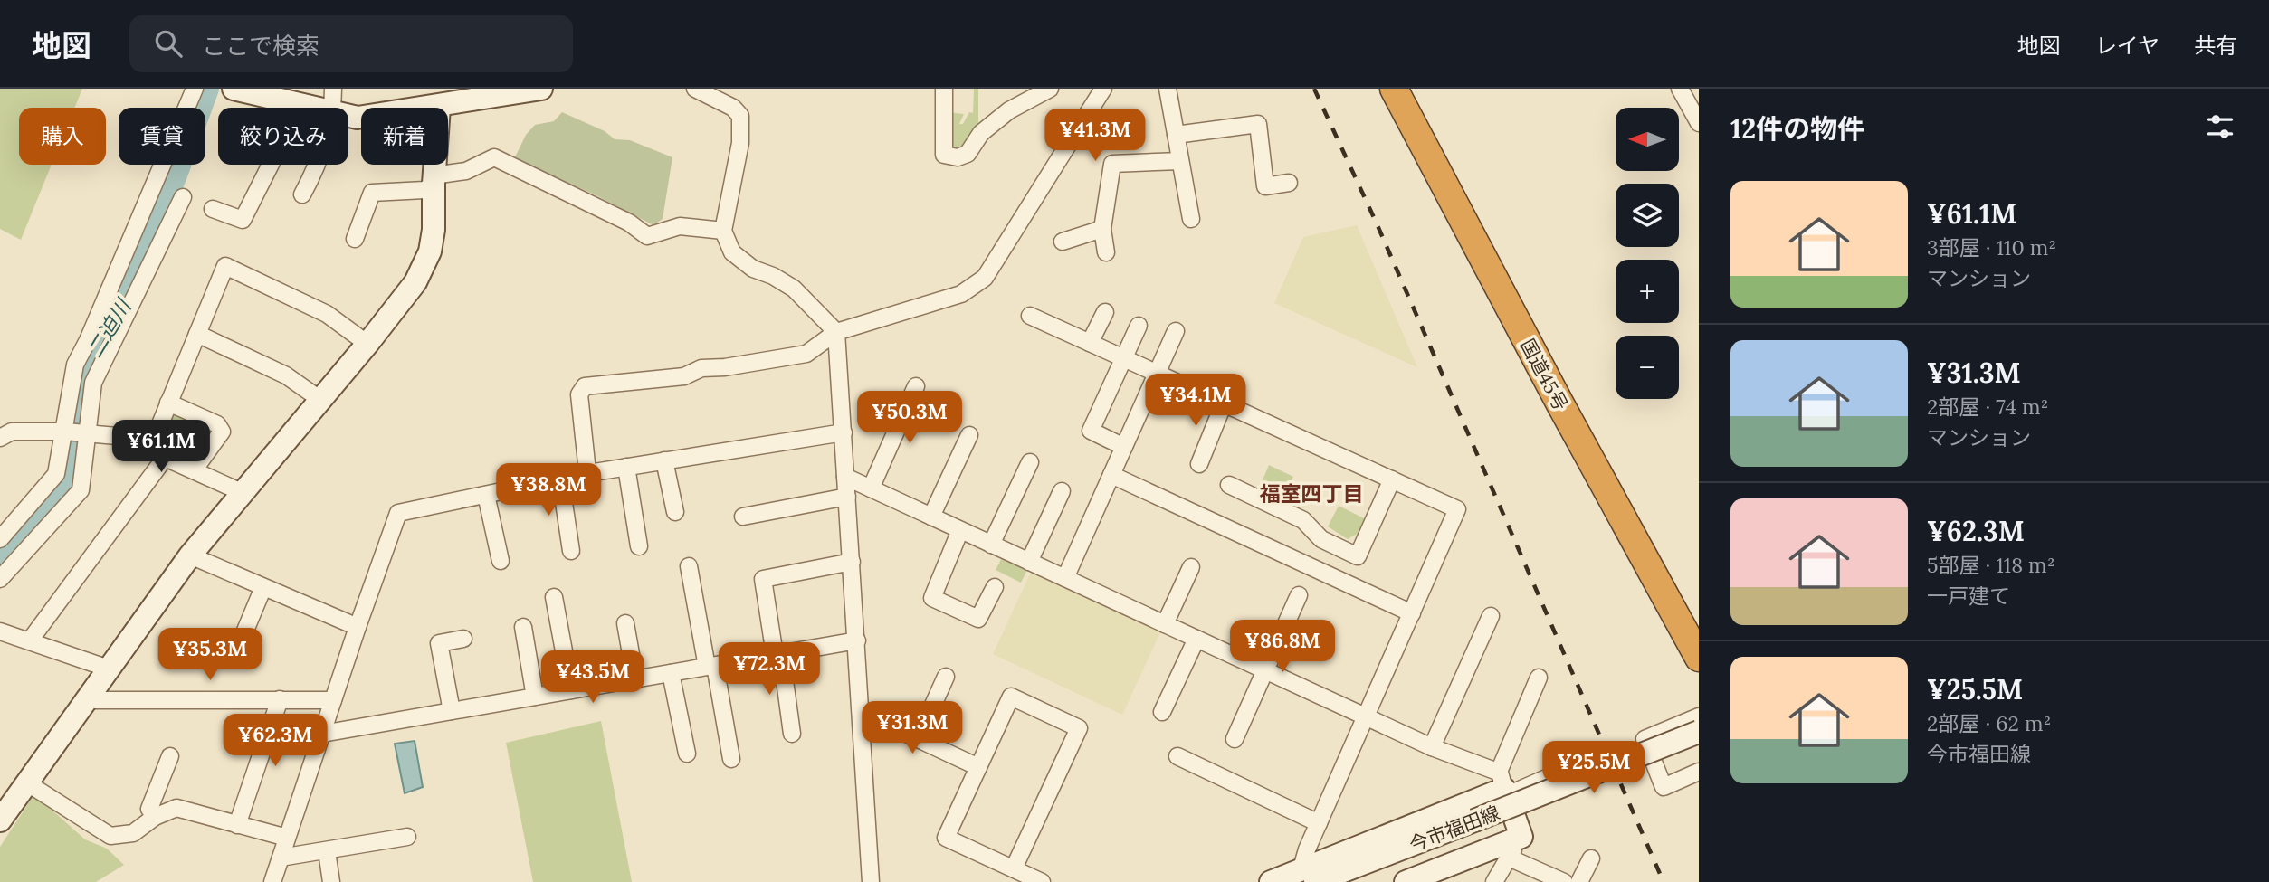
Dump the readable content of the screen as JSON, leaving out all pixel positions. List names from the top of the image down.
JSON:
{
  "streets": {
    "highway": ["国道45号"],
    "street": ["今市福田線"]
  },
  "districts": ["福室四丁目"],
  "water": ["二迫川"],
  "north": "left",
  "page": {
    "header": "地図",
    "search": "ここで検索",
    "nav": ["地図", "レイヤ", "共有"],
    "heading": "12件の物件",
    "map_buttons": ["+", "−"],
    "chip": [
      "購入",
      "賃貸",
      "絞り込み",
      "新着"
    ],
    "price": [
      "¥41.3M",
      "¥34.1M",
      "¥50.3M",
      "¥61.1M",
      "¥38.8M",
      "¥86.8M",
      "¥35.3M",
      "¥72.3M",
      "¥43.5M",
      "¥31.3M",
      "¥62.3M",
      "¥25.5M"
    ],
    "list": [
      {
        "name": "¥61.1M",
        "note": "3部屋 · 110 m² · マンション"
      },
      {
        "name": "¥31.3M",
        "note": "2部屋 · 74 m² · マンション"
      },
      {
        "name": "¥62.3M",
        "note": "5部屋 · 118 m² · 一戸建て"
      },
      {
        "name": "¥25.5M",
        "note": "2部屋 · 62 m² · 今市福田線"
      }
    ]
  }
}
